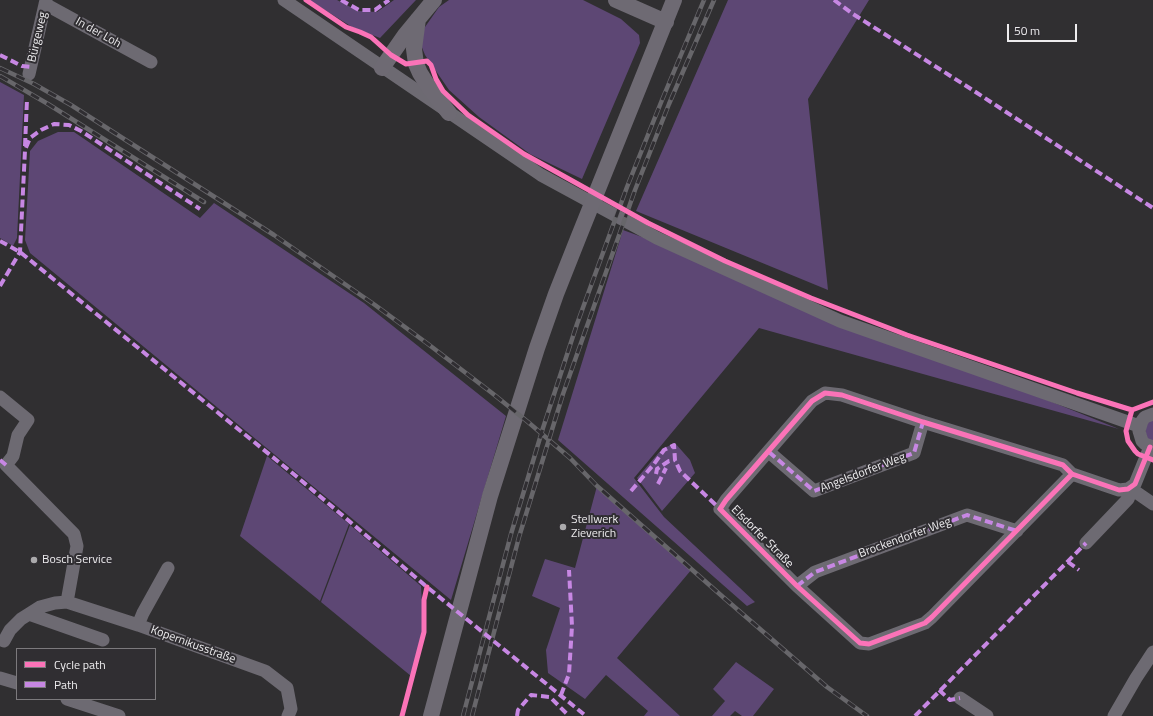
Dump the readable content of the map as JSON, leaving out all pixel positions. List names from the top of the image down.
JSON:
{
  "streets": {
    "street": [
      "In der Loh",
      "Bürgeweg",
      "Angelsdorfer Weg",
      "Elsdorfer Straße",
      "Brockendorfer Weg",
      "Kopernikusstraße"
    ]
  },
  "crossings": [
    ["In der Loh", "Bürgeweg"],
    ["Angelsdorfer Weg", "Elsdorfer Straße"],
    ["Elsdorfer Straße", "Brockendorfer Weg"]
  ],
  "places": ["Stellwerk Zieverich", "Bosch Service"],
  "legend": ["Cycle path", "Path"],
  "scale_bar": "50 m"
}
